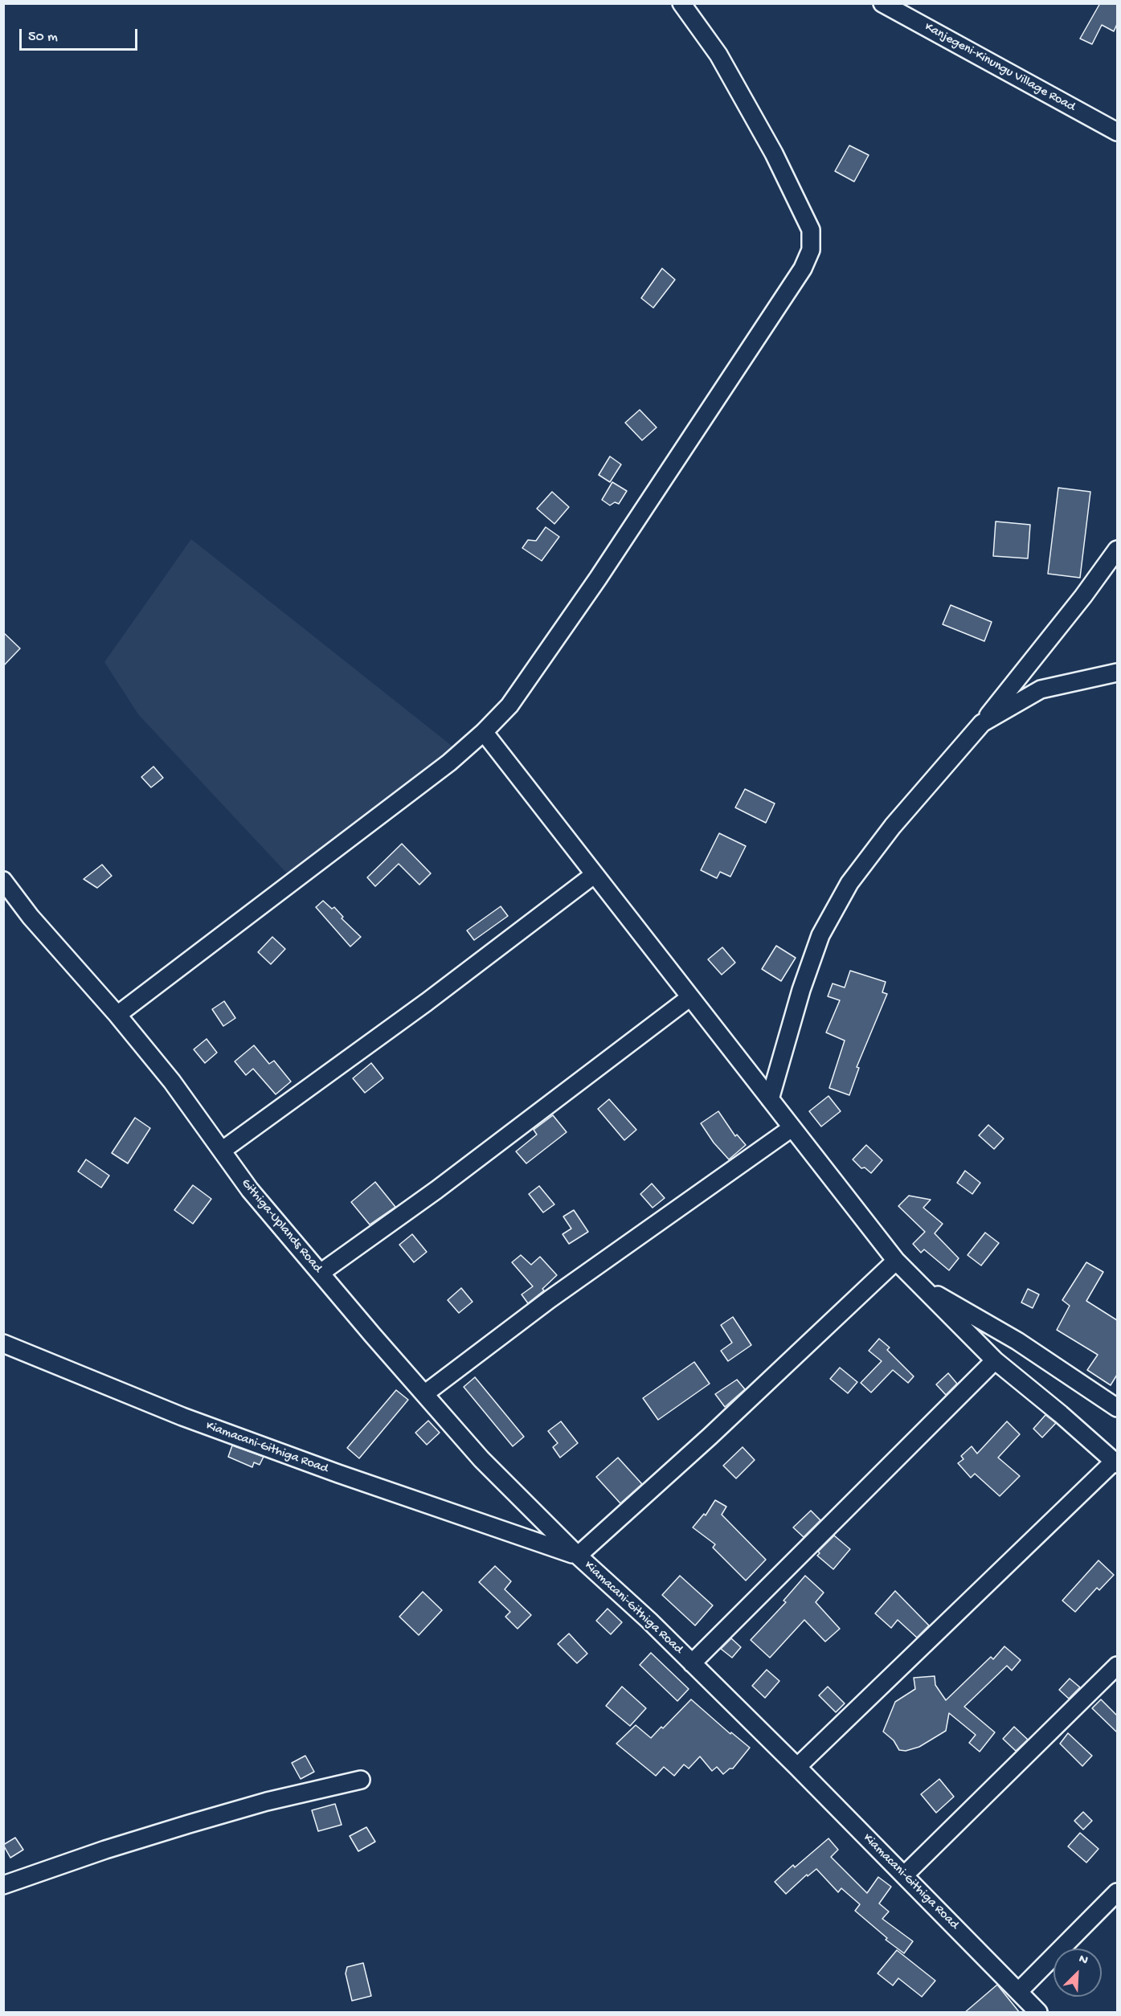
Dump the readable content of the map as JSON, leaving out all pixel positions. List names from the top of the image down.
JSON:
{
  "streets": {
    "street": ["Kanjegeni-Kinungu Village Road", "Githiga-Uplands Road", "Kiamacani-Githiga Road"]
  },
  "crossings": [
    ["Githiga-Uplands Road", "Kiamacani-Githiga Road"]
  ],
  "scale_bar": "50 m",
  "north": "top right"
}
